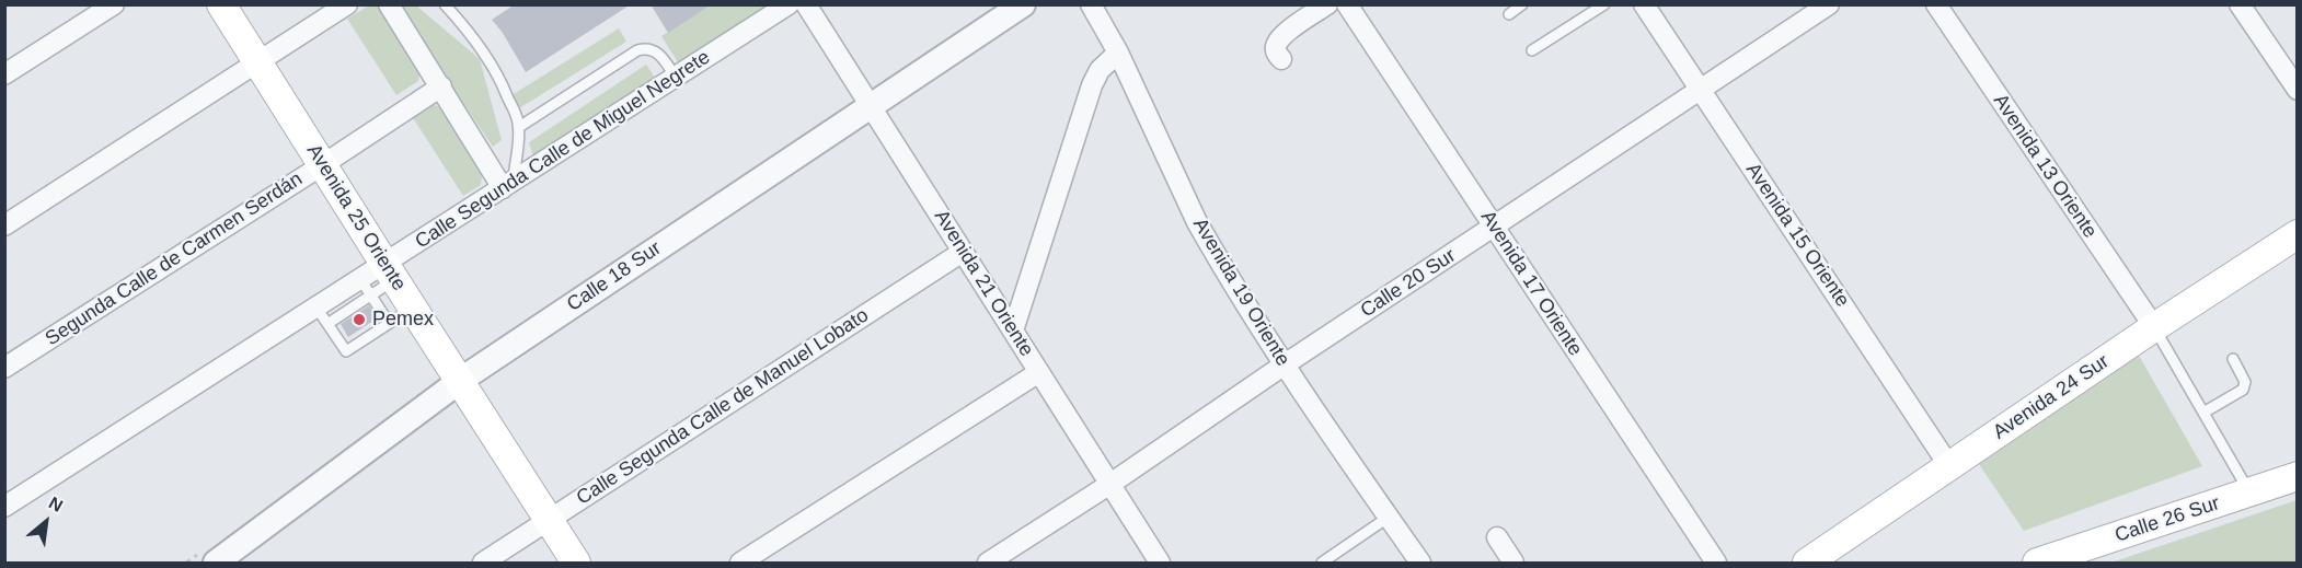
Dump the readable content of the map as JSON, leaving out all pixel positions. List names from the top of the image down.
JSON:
{
  "streets": {
    "main road": ["Avenida 25 Oriente", "Avenida 24 Sur", "Calle 26 Sur"],
    "street": [
      "Calle Segunda Calle de Miguel Negrete",
      "Avenida 13 Oriente",
      "Avenida 15 Oriente",
      "Segunda Calle de Carmen Serdán",
      "Calle 18 Sur",
      "Avenida 21 Oriente",
      "Calle 20 Sur",
      "Avenida 17 Oriente",
      "Avenida 19 Oriente",
      "Calle Segunda Calle de Manuel Lobato"
    ]
  },
  "crossings": [
    ["Calle Segunda Calle de Miguel Negrete", "Avenida 25 Oriente"],
    ["Avenida 13 Oriente", "Avenida 24 Sur"],
    ["Avenida 25 Oriente", "Segunda Calle de Carmen Serdán"],
    ["Avenida 25 Oriente", "Calle 18 Sur"],
    ["Avenida 25 Oriente", "Calle Segunda Calle de Manuel Lobato"],
    ["Avenida 15 Oriente", "Calle 20 Sur"],
    ["Avenida 15 Oriente", "Avenida 24 Sur"],
    ["Calle 18 Sur", "Avenida 21 Oriente"],
    ["Avenida 21 Oriente", "Calle 20 Sur"],
    ["Avenida 21 Oriente", "Calle Segunda Calle de Manuel Lobato"],
    ["Calle 20 Sur", "Avenida 17 Oriente"],
    ["Calle 20 Sur", "Avenida 19 Oriente"]
  ],
  "places": ["Pemex"],
  "north": "top right"
}
